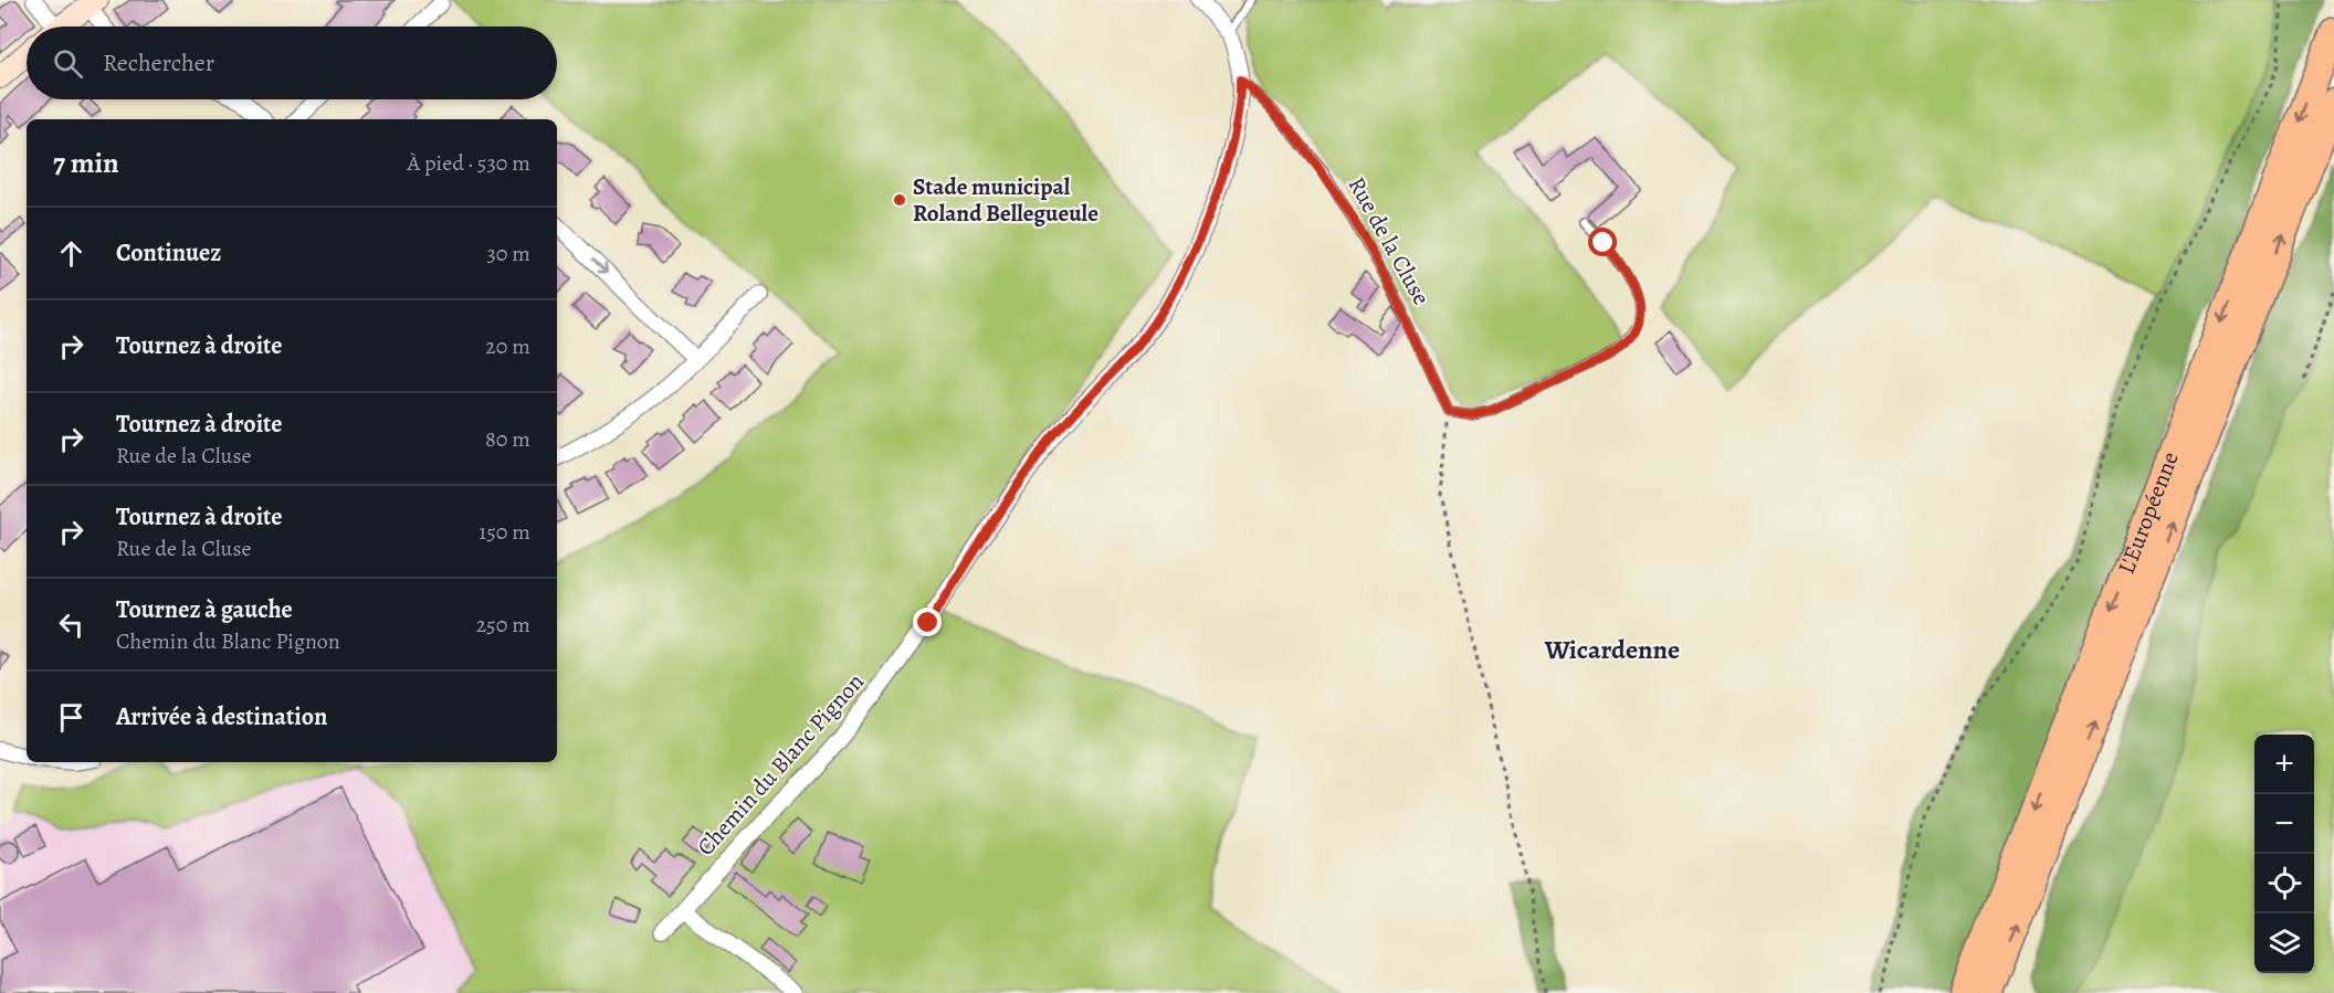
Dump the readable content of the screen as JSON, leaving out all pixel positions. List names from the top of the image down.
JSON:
{
  "streets": {
    "highway": ["L'Européenne"],
    "street": ["Chemin du Blanc Pignon"],
    "lane": ["Rue de la Cluse"]
  },
  "crossings": [
    ["Rue de la Cluse", "Chemin du Blanc Pignon"]
  ],
  "districts": ["Wicardenne"],
  "places": ["Stade municipal Roland Bellegueule"],
  "page": {
    "search": "Rechercher",
    "heading": ["7 min", "À pied · 530 m"],
    "list": [
      ["Continuez", "30 m"],
      ["Tournez à droite", "20 m"],
      ["Tournez à droite", "Rue de la Cluse", "80 m"],
      ["Tournez à droite", "Rue de la Cluse", "150 m"],
      ["Tournez à gauche", "Chemin du Blanc Pignon", "250 m"],
      "Arrivée à destination"
    ],
    "map_buttons": ["+", "−"]
  }
}
